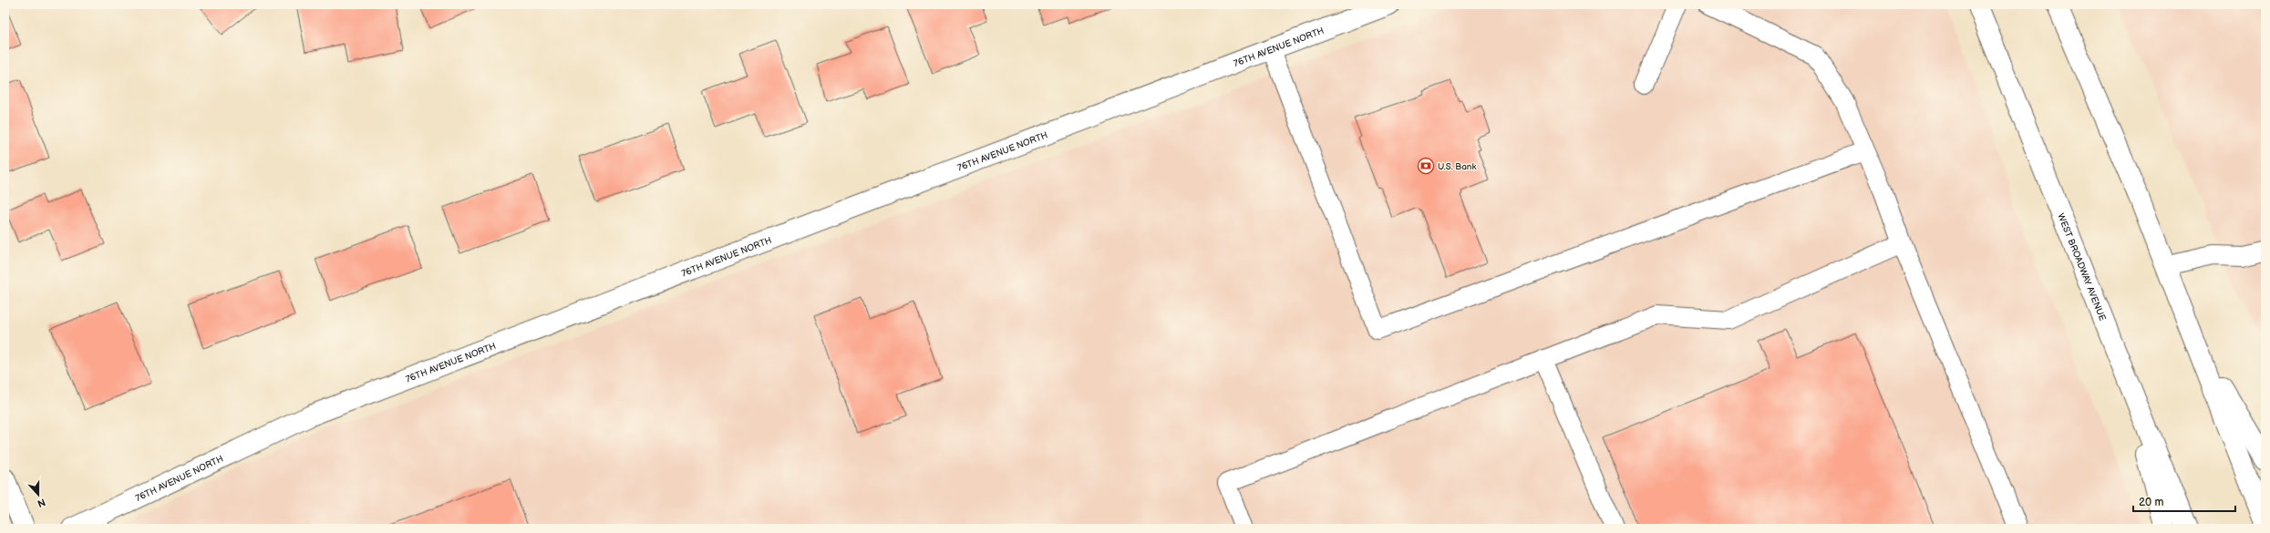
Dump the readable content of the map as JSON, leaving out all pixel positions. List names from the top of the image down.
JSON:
{
  "streets": {
    "street": ["76TH AVENUE NORTH", "WEST BROADWAY AVENUE"]
  },
  "places": {
    "bank": ["U.S. Bank"]
  },
  "scale_bar": "20 m",
  "north": "bottom"
}
